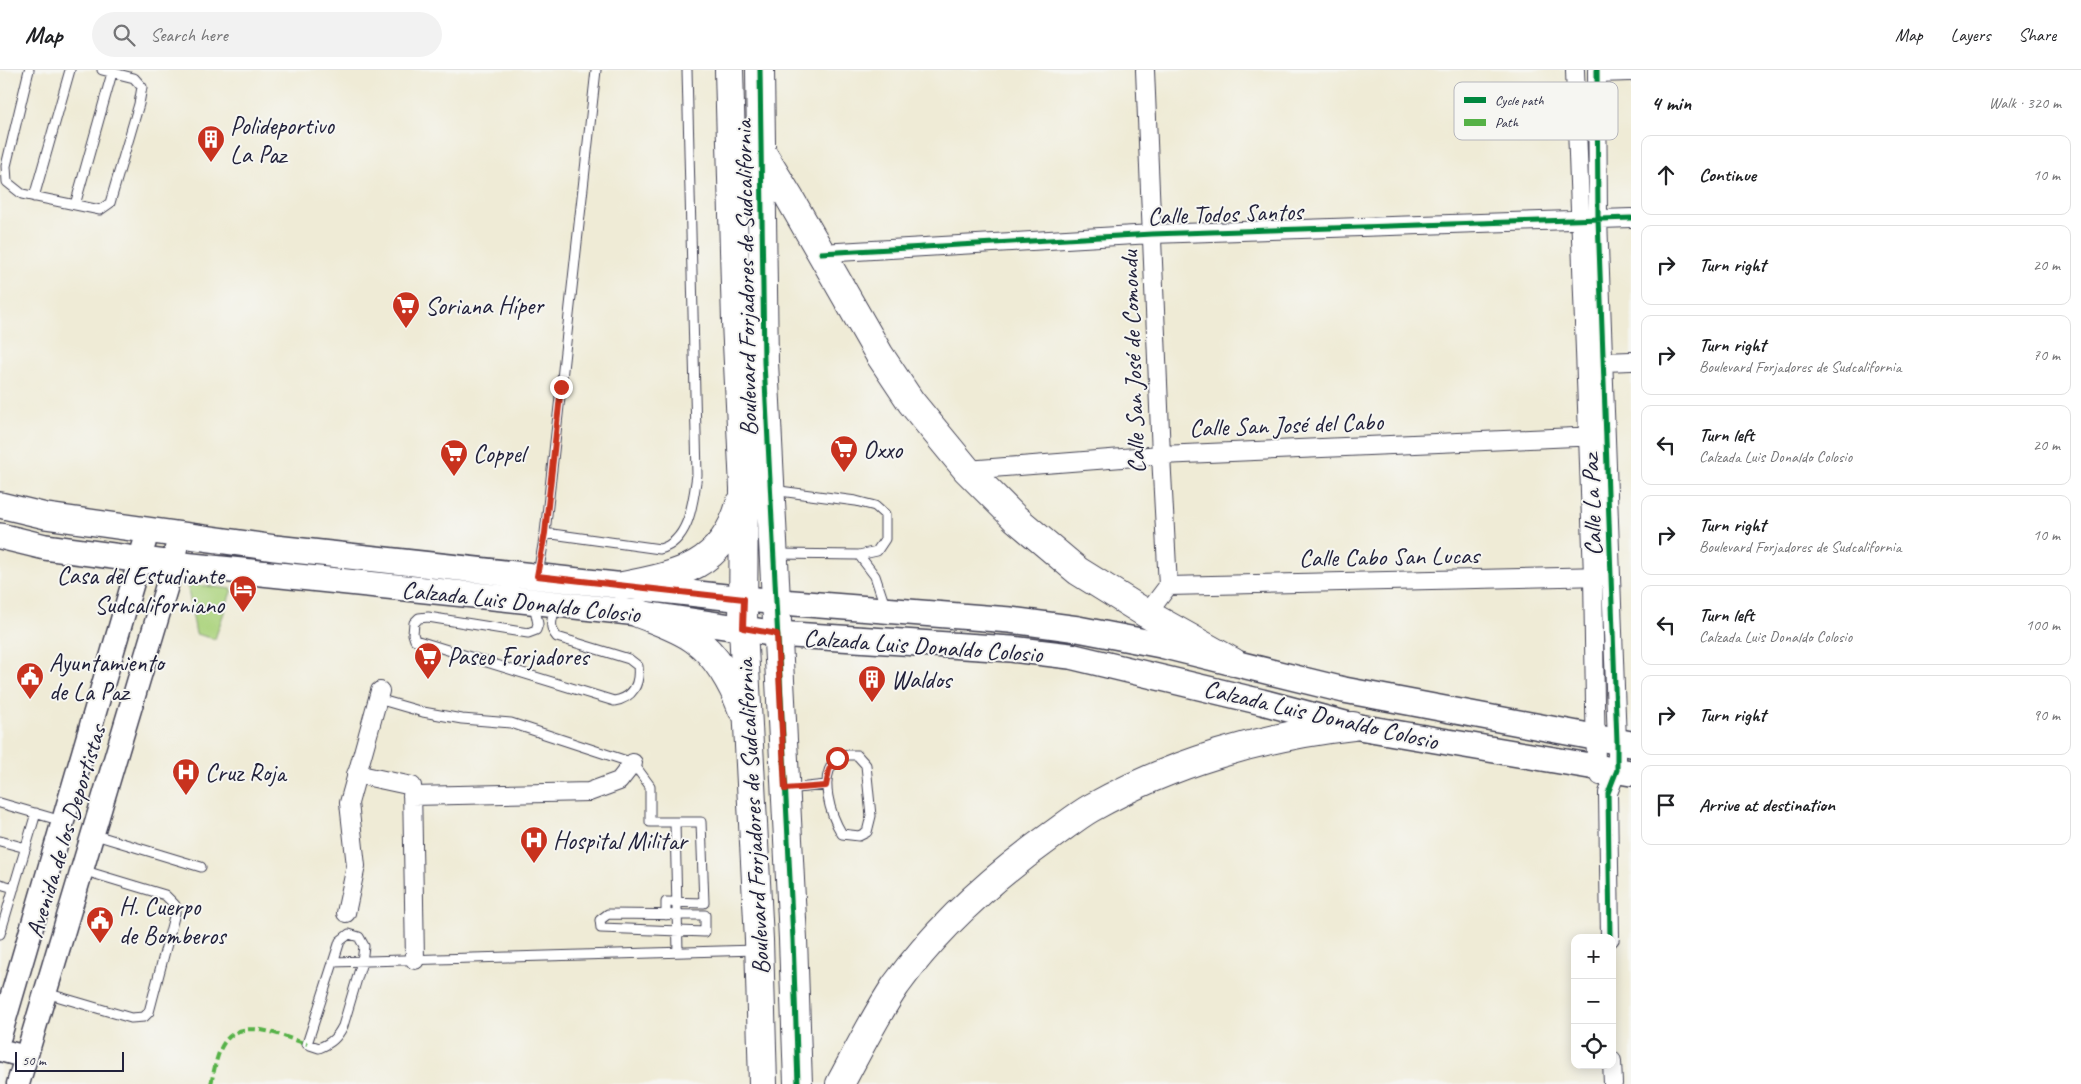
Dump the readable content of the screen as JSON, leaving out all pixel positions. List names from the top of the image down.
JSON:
{
  "streets": {
    "main road": ["Boulevard Forjadores de Sudcalifornia", "Calzada Luis Donaldo Colosio"],
    "street": [
      "Calle Todos Santos",
      "Calle San José de Comondu",
      "Calle San José del Cabo",
      "Calle La Paz",
      "Calle Cabo San Lucas",
      "Avenida de los Deportistas"
    ]
  },
  "crossings": [
    ["Calle Todos Santos", "Calle San José de Comondu"],
    ["Calle Todos Santos", "Calle La Paz"],
    ["Boulevard Forjadores de Sudcalifornia", "Calzada Luis Donaldo Colosio"],
    ["Calle San José de Comondu", "Calle San José del Cabo"],
    ["Calle San José de Comondu", "Calle Cabo San Lucas"],
    ["Calle San José del Cabo", "Calle La Paz"],
    ["Calle La Paz", "Calle Cabo San Lucas"],
    ["Calle La Paz", "Calzada Luis Donaldo Colosio"],
    ["Calzada Luis Donaldo Colosio", "Avenida de los Deportistas"]
  ],
  "places": {
    "building": ["Polideportivo La Paz", "Waldos"],
    "supermarket": [
      "Soriana Híper",
      "Oxxo",
      "Coppel",
      "Paseo Forjadores"
    ],
    "hotel": ["Casa del Estudiante Sudcaliforniano"],
    "public building": ["Ayuntamiento de La Paz", "H. Cuerpo de Bomberos"],
    "hospital": ["Cruz Roja", "Hospital Militar"]
  },
  "legend": ["Cycle path", "Path"],
  "scale_bar": "50 m",
  "page": {
    "header": "Map",
    "search": "Search here",
    "nav": ["Map", "Layers", "Share"],
    "heading": ["4 min", "Walk · 320 m"],
    "list": [
      ["Continue", "10 m"],
      ["Turn right", "20 m"],
      ["Turn right", "Boulevard Forjadores de Sudcalifornia", "70 m"],
      ["Turn left", "Calzada Luis Donaldo Colosio", "20 m"],
      ["Turn right", "Boulevard Forjadores de Sudcalifornia", "10 m"],
      ["Turn left", "Calzada Luis Donaldo Colosio", "100 m"],
      ["Turn right", "90 m"],
      "Arrive at destination"
    ],
    "map_buttons": ["+", "−"],
    "scale": "50 m"
  }
}
